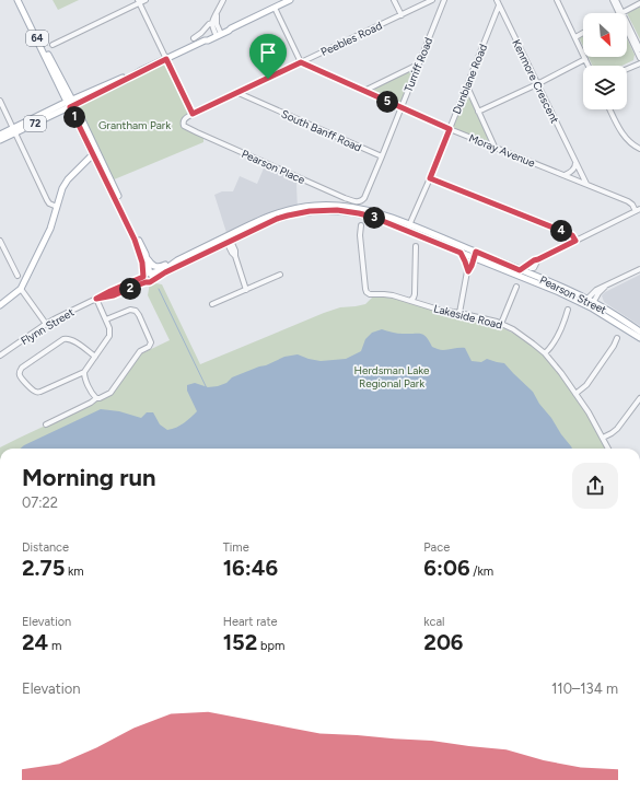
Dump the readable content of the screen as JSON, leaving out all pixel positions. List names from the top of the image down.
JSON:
{
  "streets": {
    "main road": [
      "64",
      "72",
      "Pearson Street",
      "Flynn Street"
    ],
    "street": [
      "Peebles Road",
      "Turriff Road",
      "Dunblane Road",
      "Kenmore Crescent",
      "South Banff Road",
      "Moray Avenue",
      "Pearson Place",
      "Lakeside Road"
    ]
  },
  "crossings": [
    ["64", "72"],
    ["64", "Flynn Street"],
    ["Peebles Road", "South Banff Road"],
    ["Peebles Road", "Moray Avenue"],
    ["Peebles Road", "Pearson Place"],
    ["Turriff Road", "South Banff Road"],
    ["Turriff Road", "Moray Avenue"],
    ["Turriff Road", "Pearson Place"],
    ["Dunblane Road", "Kenmore Crescent"],
    ["Dunblane Road", "Moray Avenue"],
    ["Dunblane Road", "Pearson Street"],
    ["Kenmore Crescent", "Moray Avenue"],
    ["Pearson Street", "Flynn Street"]
  ],
  "parks": ["Grantham Park", "Herdsman Lake Regional Park"],
  "north": "bottom right",
  "page": {
    "pins": [
      "5",
      "1",
      "3",
      "4",
      "2"
    ],
    "heading": ["Morning run", "07:22"],
    "stats": [
      ["Distance", "2.75 km"],
      ["Time", "16:46"],
      ["Pace", "6:06 /km"],
      ["Elevation", "24 m"],
      ["Heart rate", "152 bpm"],
      ["kcal", "206"]
    ],
    "chart": ["Elevation", "110–134 m"]
  }
}
